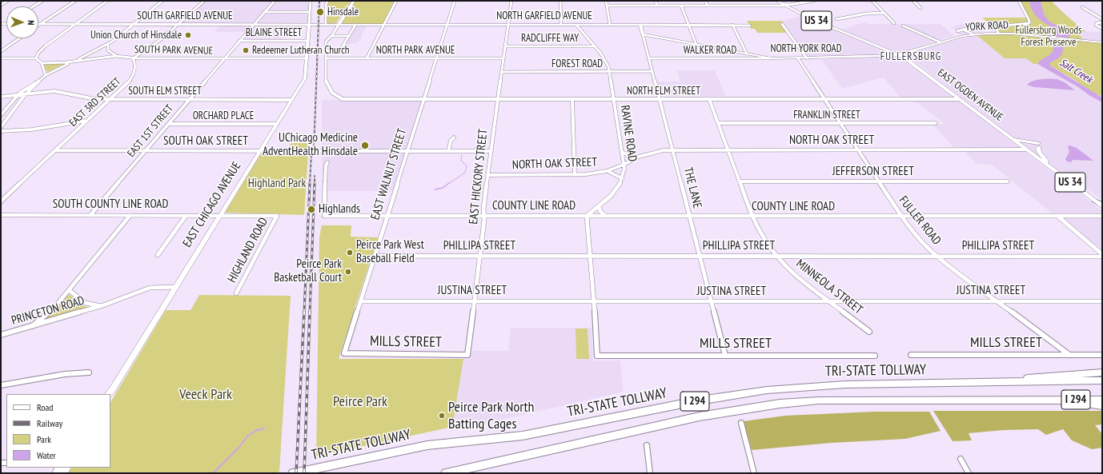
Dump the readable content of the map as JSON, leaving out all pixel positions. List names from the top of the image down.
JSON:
{
  "streets": {
    "highway": ["TRI-STATE TOLLWAY", "I 294"],
    "main road": [
      "SOUTH GARFIELD AVENUE",
      "NORTH GARFIELD AVENUE",
      "US 34",
      "YORK ROAD",
      "NORTH YORK ROAD",
      "EAST OGDEN AVENUE",
      "THE LANE",
      "SOUTH COUNTY LINE ROAD",
      "EAST CHICAGO AVENUE"
    ],
    "street": [
      "BLAINE STREET",
      "RADCLIFFE WAY",
      "SOUTH PARK AVENUE",
      "NORTH PARK AVENUE",
      "WALKER ROAD",
      "FOREST ROAD",
      "SOUTH ELM STREET",
      "NORTH ELM STREET",
      "EAST 3RD STREET",
      "FRANKLIN STREET",
      "ORCHARD PLACE",
      "EAST 1ST STREET",
      "RAVINE ROAD",
      "NORTH OAK STREET",
      "SOUTH OAK STREET",
      "JEFFERSON STREET",
      "EAST WALNUT STREET",
      "EAST HICKORY STREET",
      "COUNTY LINE ROAD",
      "FULLER ROAD",
      "PHILLIPA STREET",
      "HIGHLAND ROAD",
      "MINNEOLA STREET",
      "JUSTINA STREET",
      "PRINCETON ROAD",
      "MILLS STREET"
    ]
  },
  "crossings": [
    ["SOUTH GARFIELD AVENUE", "NORTH GARFIELD AVENUE"],
    ["SOUTH GARFIELD AVENUE", "EAST 1ST STREET"],
    ["SOUTH GARFIELD AVENUE", "EAST CHICAGO AVENUE"],
    ["NORTH GARFIELD AVENUE", "RAVINE ROAD"],
    ["NORTH GARFIELD AVENUE", "EAST WALNUT STREET"],
    ["NORTH GARFIELD AVENUE", "EAST HICKORY STREET"],
    ["NORTH GARFIELD AVENUE", "THE LANE"],
    ["US 34", "EAST OGDEN AVENUE"],
    ["YORK ROAD", "NORTH YORK ROAD"],
    ["BLAINE STREET", "EAST 1ST STREET"],
    ["BLAINE STREET", "EAST CHICAGO AVENUE"],
    ["RADCLIFFE WAY", "RAVINE ROAD"],
    ["RADCLIFFE WAY", "EAST HICKORY STREET"],
    ["NORTH YORK ROAD", "WALKER ROAD"],
    ["NORTH YORK ROAD", "EAST OGDEN AVENUE"],
    ["NORTH YORK ROAD", "THE LANE"],
    ["NORTH YORK ROAD", "FULLER ROAD"],
    ["SOUTH PARK AVENUE", "EAST 3RD STREET"],
    ["SOUTH PARK AVENUE", "EAST 1ST STREET"],
    ["SOUTH PARK AVENUE", "EAST CHICAGO AVENUE"],
    ["NORTH PARK AVENUE", "NORTH ELM STREET"],
    ["NORTH PARK AVENUE", "EAST WALNUT STREET"],
    ["NORTH PARK AVENUE", "EAST HICKORY STREET"],
    ["WALKER ROAD", "THE LANE"],
    ["FOREST ROAD", "RAVINE ROAD"],
    ["FOREST ROAD", "EAST HICKORY STREET"],
    ["FOREST ROAD", "THE LANE"],
    ["SOUTH ELM STREET", "EAST 3RD STREET"],
    ["SOUTH ELM STREET", "EAST 1ST STREET"],
    ["SOUTH ELM STREET", "EAST CHICAGO AVENUE"],
    ["NORTH ELM STREET", "EAST OGDEN AVENUE"],
    ["NORTH ELM STREET", "RAVINE ROAD"],
    ["NORTH ELM STREET", "EAST WALNUT STREET"],
    ["NORTH ELM STREET", "EAST HICKORY STREET"],
    ["NORTH ELM STREET", "THE LANE"],
    ["NORTH ELM STREET", "FULLER ROAD"],
    ["NORTH ELM STREET", "MINNEOLA STREET"],
    ["EAST OGDEN AVENUE", "NORTH OAK STREET"],
    ["EAST 3RD STREET", "SOUTH OAK STREET"],
    ["FRANKLIN STREET", "FULLER ROAD"],
    ["FRANKLIN STREET", "MINNEOLA STREET"],
    ["ORCHARD PLACE", "EAST 1ST STREET"],
    ["ORCHARD PLACE", "EAST CHICAGO AVENUE"],
    ["EAST 1ST STREET", "SOUTH OAK STREET"],
    ["EAST 1ST STREET", "SOUTH COUNTY LINE ROAD"],
    ["RAVINE ROAD", "NORTH OAK STREET"],
    ["RAVINE ROAD", "COUNTY LINE ROAD"],
    ["NORTH OAK STREET", "EAST HICKORY STREET"],
    ["NORTH OAK STREET", "THE LANE"],
    ["NORTH OAK STREET", "FULLER ROAD"],
    ["NORTH OAK STREET", "MINNEOLA STREET"],
    ["SOUTH OAK STREET", "EAST CHICAGO AVENUE"],
    ["JEFFERSON STREET", "FULLER ROAD"],
    ["JEFFERSON STREET", "MINNEOLA STREET"],
    ["EAST WALNUT STREET", "COUNTY LINE ROAD"],
    ["EAST WALNUT STREET", "PHILLIPA STREET"],
    ["EAST WALNUT STREET", "JUSTINA STREET"],
    ["EAST WALNUT STREET", "MILLS STREET"],
    ["EAST HICKORY STREET", "COUNTY LINE ROAD"],
    ["EAST HICKORY STREET", "PHILLIPA STREET"],
    ["EAST HICKORY STREET", "JUSTINA STREET"],
    ["EAST HICKORY STREET", "MILLS STREET"],
    ["THE LANE", "COUNTY LINE ROAD"],
    ["THE LANE", "PHILLIPA STREET"],
    ["THE LANE", "JUSTINA STREET"],
    ["THE LANE", "MILLS STREET"],
    ["SOUTH COUNTY LINE ROAD", "EAST CHICAGO AVENUE"],
    ["SOUTH COUNTY LINE ROAD", "HIGHLAND ROAD"],
    ["EAST CHICAGO AVENUE", "HIGHLAND ROAD"],
    ["EAST CHICAGO AVENUE", "PRINCETON ROAD"],
    ["COUNTY LINE ROAD", "FULLER ROAD"],
    ["COUNTY LINE ROAD", "MINNEOLA STREET"],
    ["FULLER ROAD", "PHILLIPA STREET"],
    ["FULLER ROAD", "JUSTINA STREET"],
    ["FULLER ROAD", "MILLS STREET"],
    ["PHILLIPA STREET", "MINNEOLA STREET"],
    ["MINNEOLA STREET", "JUSTINA STREET"],
    ["JUSTINA STREET", "MILLS STREET"]
  ],
  "districts": ["FULLERSBURG"],
  "water": ["Salt Creek"],
  "parks": [
    "Fullersburg Woods Forest Preserve",
    "Highland Park",
    "Veeck Park",
    "Peirce Park"
  ],
  "places": [
    "Hinsdale",
    "Union Church of Hinsdale",
    "Redeemer Lutheran Church",
    "UChicago Medicine AdventHealth Hinsdale",
    "Highlands",
    "Peirce Park West Baseball Field",
    "Peirce Park Basketball Court",
    "Peirce Park North Batting Cages"
  ],
  "legend": [
    "Road",
    "Railway",
    "Park",
    "Water"
  ],
  "north": "right"
}
